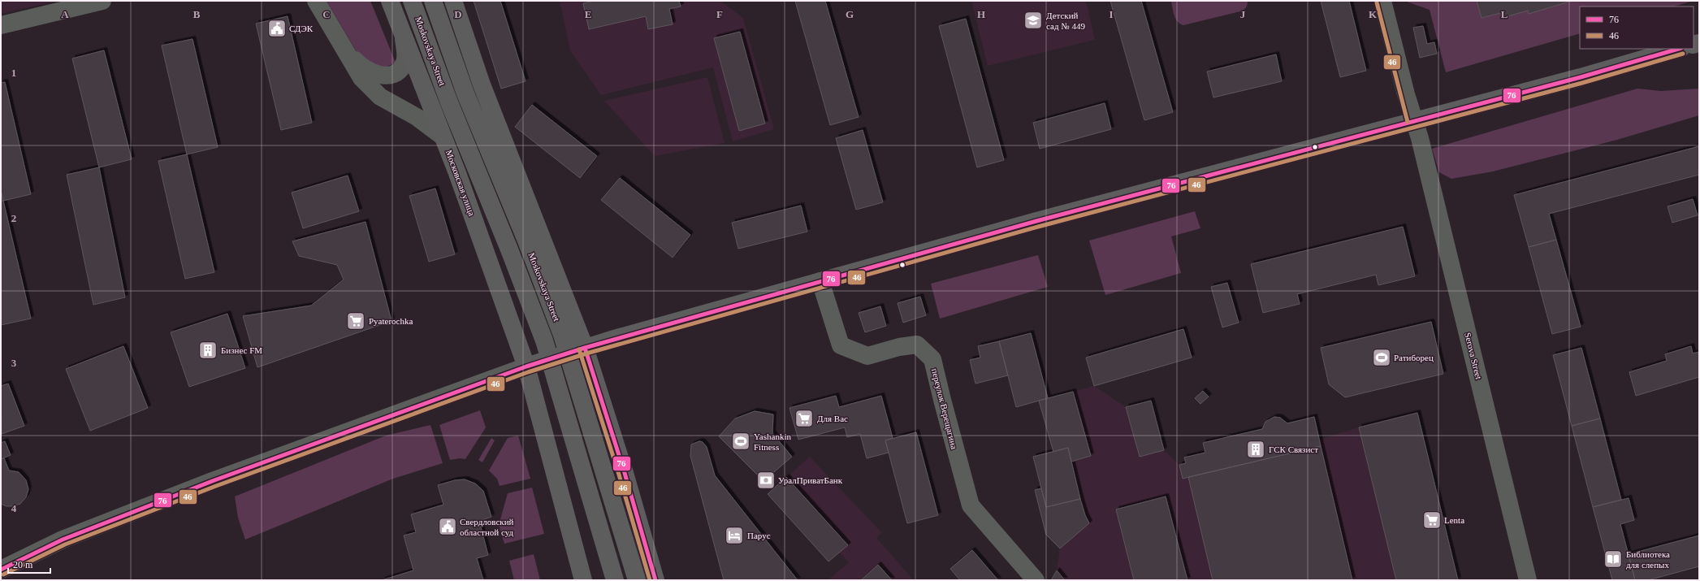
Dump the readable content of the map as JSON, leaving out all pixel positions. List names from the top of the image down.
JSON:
{
  "streets": {
    "main road": ["Moskovskaya Street", "Московская улица"],
    "street": ["Serova Street", "переулок Верещагина"]
  },
  "places": {
    "school or university": ["Детский сад № 449"],
    "public building": ["СДЭК", "Свердловский областной суд"],
    "supermarket": ["Pyaterochka", "Для Вас", "Lenta"],
    "building": ["Бизнес FM", "ГСК Связист"],
    "sports": ["Ратиборец", "Yashankin Fitness"],
    "bank": ["УралПриватБанк"],
    "hotel": ["Парус"],
    "library": ["Библиотека для слепых"]
  },
  "lines": ["transit line 46", "transit line 76"],
  "legend": ["76", "46"],
  "scale_bar": "20 m",
  "grid": {
    "columns": [
      "A",
      "B",
      "C",
      "D",
      "E",
      "F",
      "G",
      "H",
      "I",
      "J",
      "K",
      "L"
    ],
    "rows": [
      "1",
      "2",
      "3",
      "4"
    ]
  }
}
